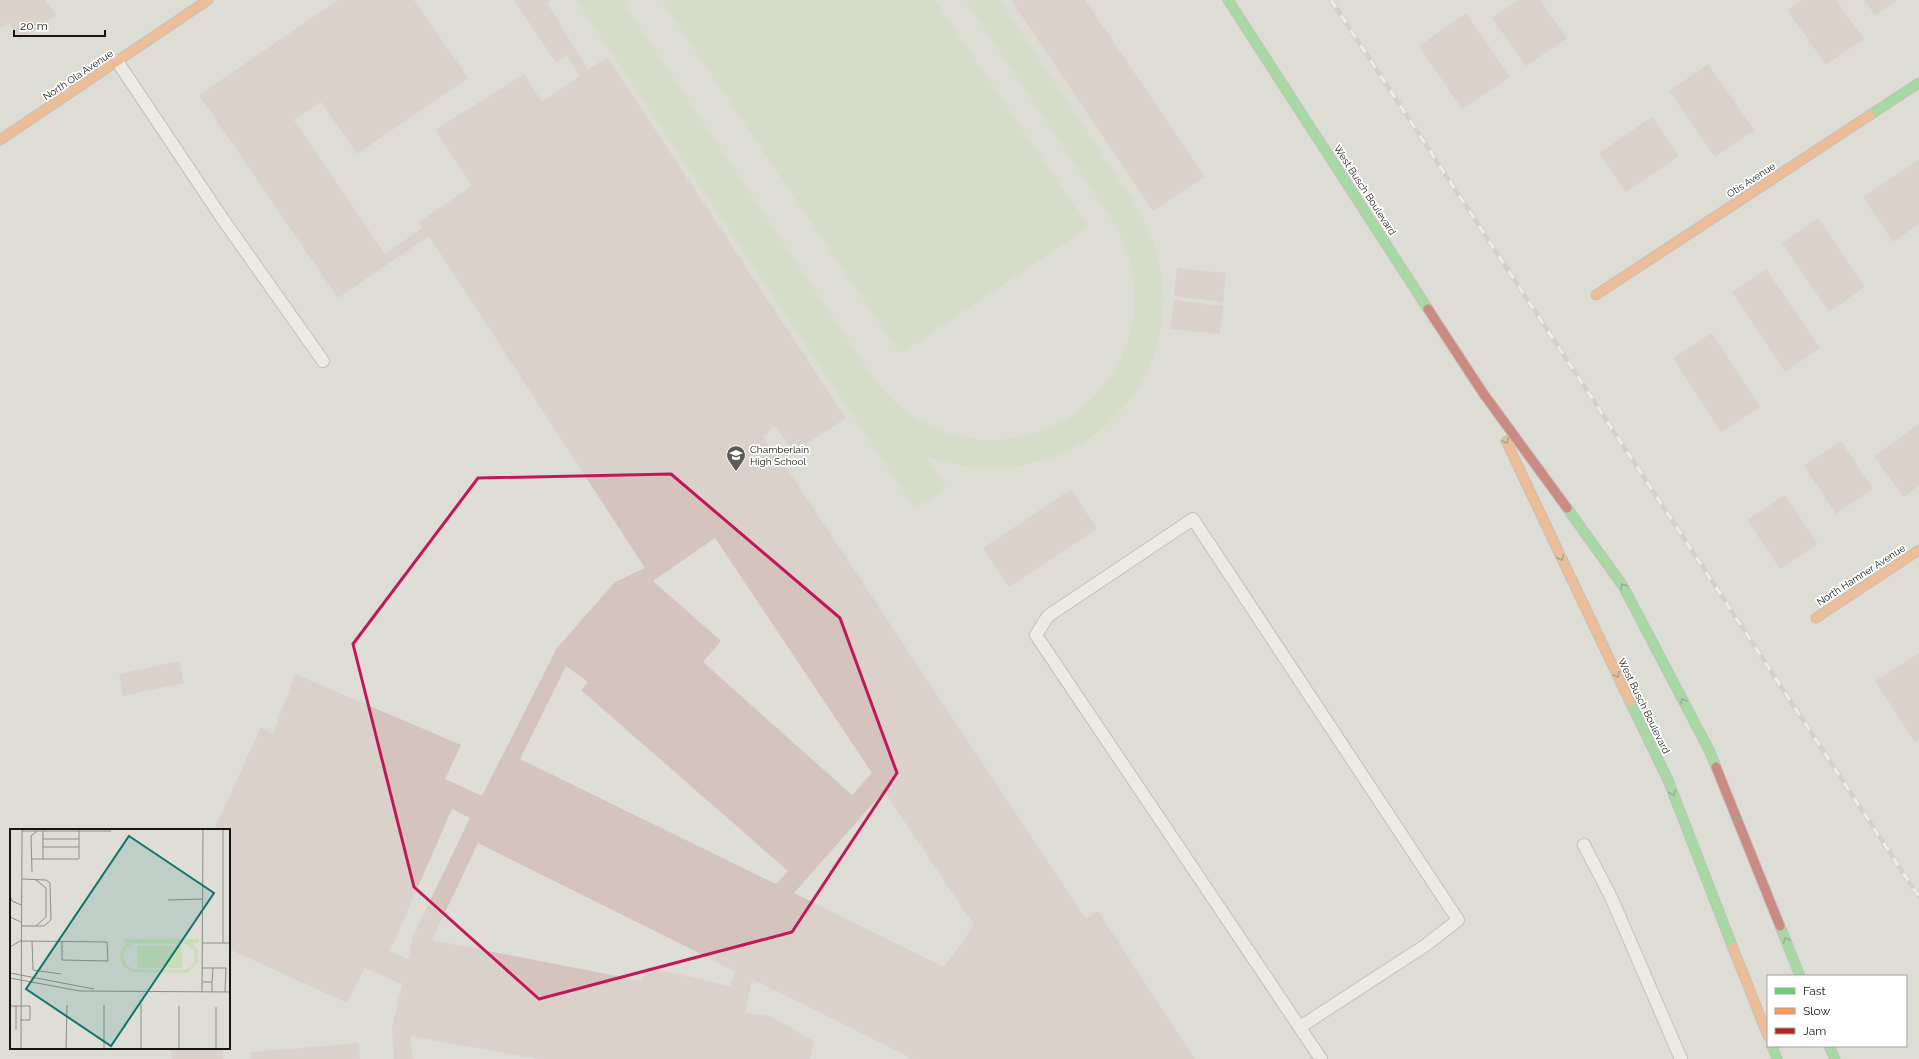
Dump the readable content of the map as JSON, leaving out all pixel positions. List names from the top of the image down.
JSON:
{
  "streets": {
    "main road": [
      "North Ola Avenue",
      "Otis Avenue",
      "West Busch Boulevard",
      "North Hamner Avenue"
    ]
  },
  "places": {
    "school or university": ["Chamberlain High School"]
  },
  "legend": ["Fast", "Slow", "Jam"],
  "scale_bar": "20 m"
}
